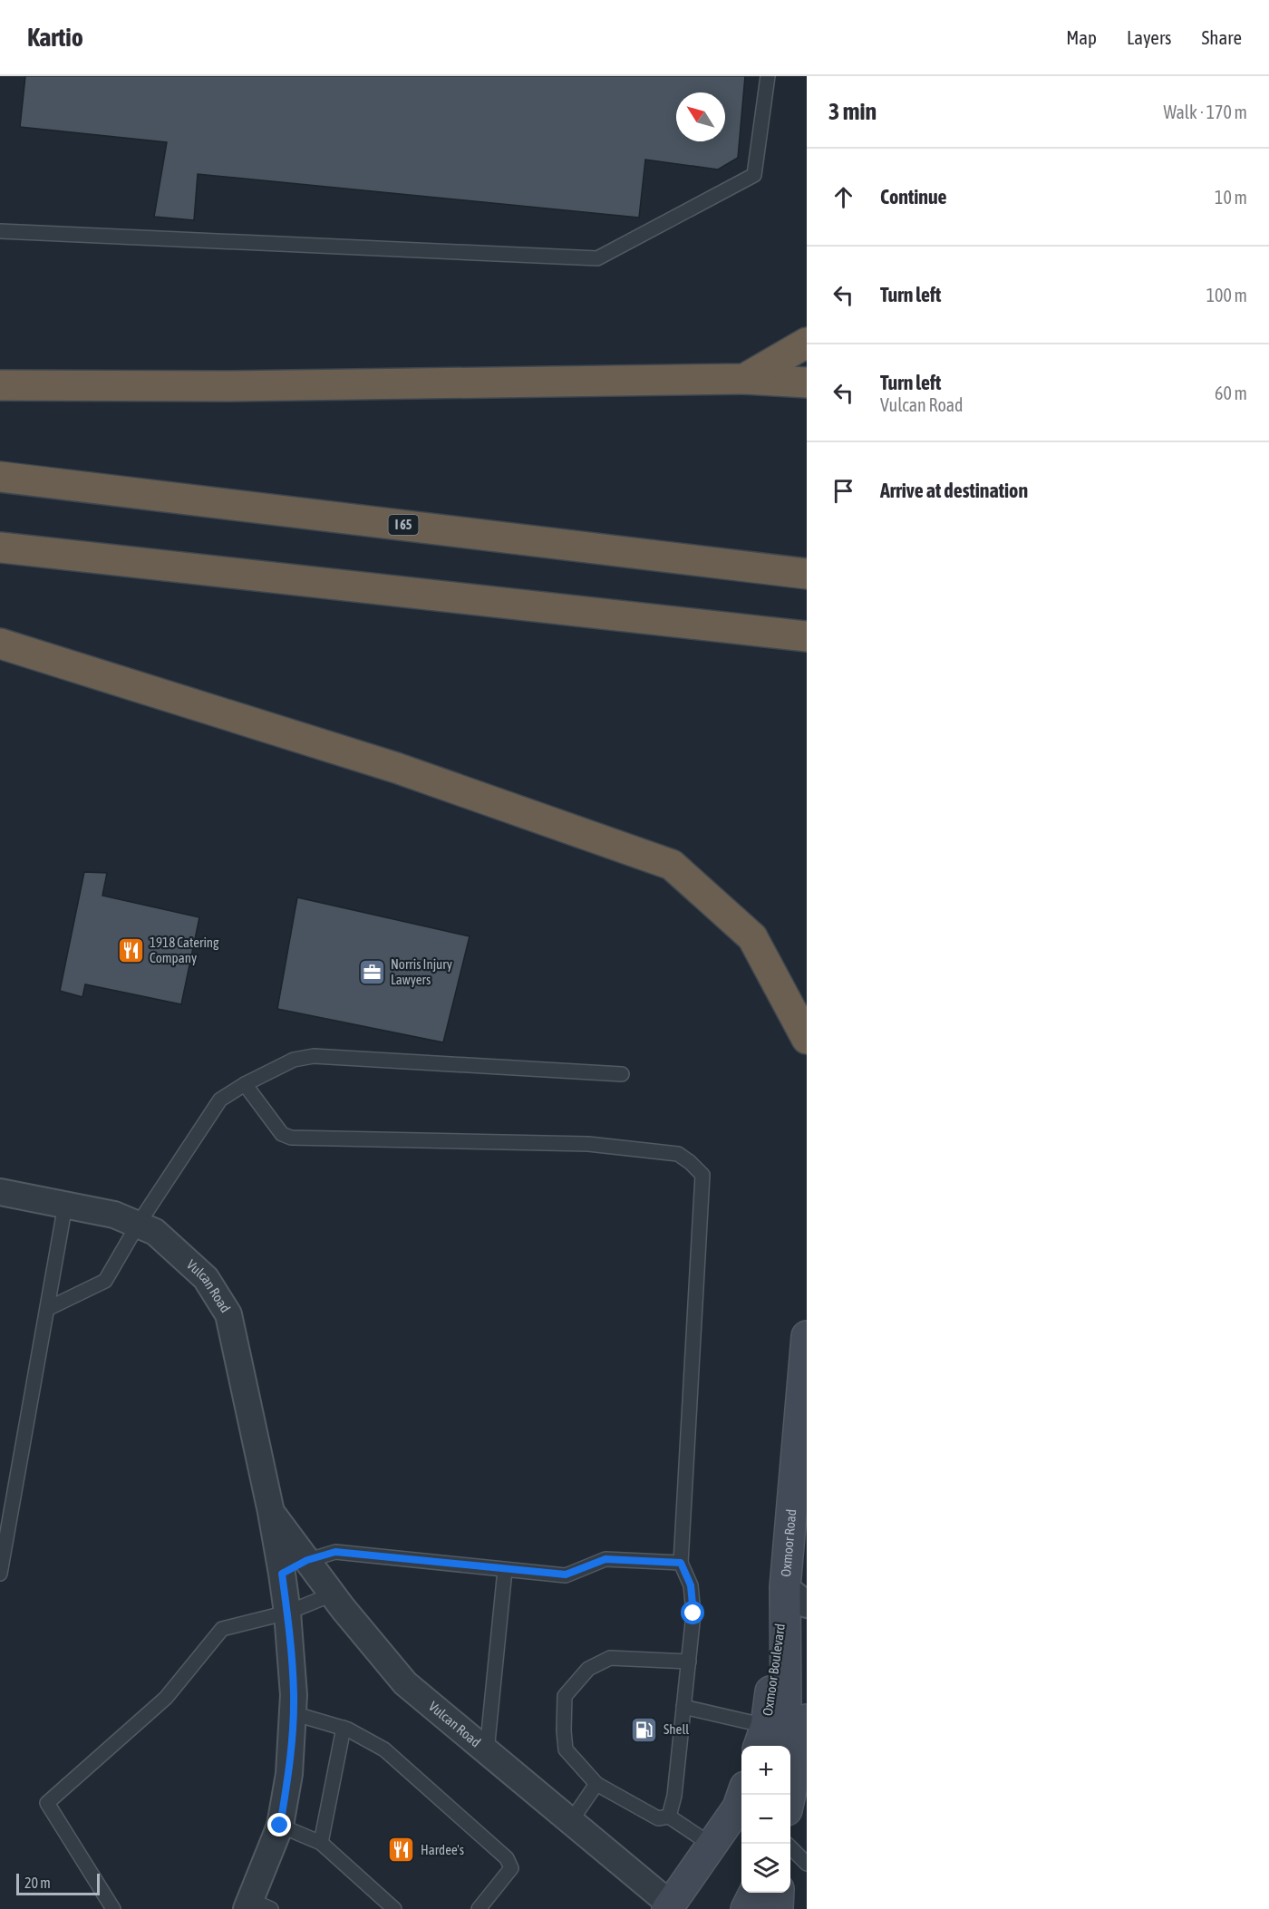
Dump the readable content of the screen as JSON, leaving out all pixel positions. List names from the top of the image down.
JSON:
{
  "streets": {
    "highway": ["I 65"],
    "main road": ["Oxmoor Road", "Oxmoor Boulevard"],
    "street": ["Vulcan Road"]
  },
  "crossings": [
    ["Oxmoor Road", "Oxmoor Boulevard"]
  ],
  "places": {
    "restaurant": ["1918 Catering Company", "Hardee's"],
    "office": ["Norris Injury Lawyers"],
    "fuel station": ["Shell"]
  },
  "scale_bar": "20 m",
  "north": "top left",
  "page": {
    "header": "Kartio",
    "nav": ["Map", "Layers", "Share"],
    "heading": ["3 min", "Walk · 170 m"],
    "list": [
      ["Continue", "10 m"],
      ["Turn left", "100 m"],
      ["Turn left", "Vulcan Road", "60 m"],
      "Arrive at destination"
    ],
    "map_buttons": ["+", "−"],
    "scale": "20 m"
  }
}
